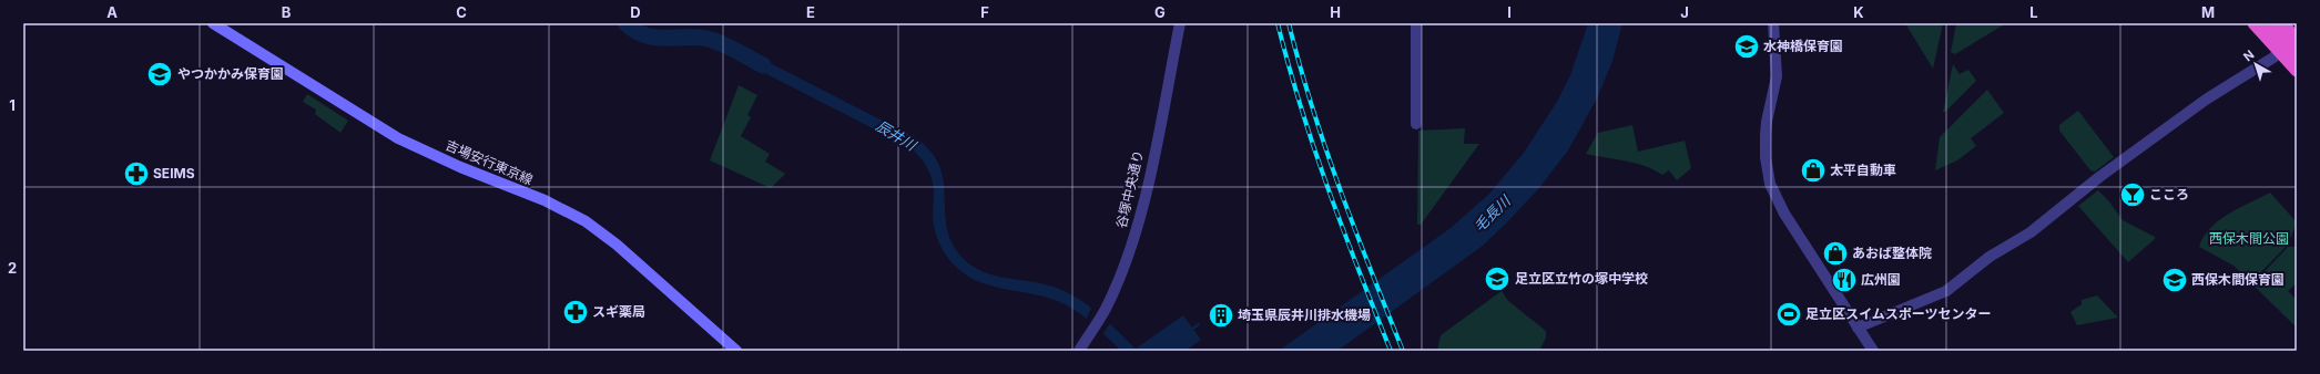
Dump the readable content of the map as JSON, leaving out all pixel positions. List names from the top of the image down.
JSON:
{
  "streets": {
    "main road": ["吉場安行東京線"],
    "street": ["谷塚中央通り"]
  },
  "water": ["辰井川", "毛長川"],
  "parks": ["西保木間公園"],
  "places": {
    "school or university": [
      "水神橋保育園",
      "やつかかみ保育園",
      "足立区立竹の塚中学校",
      "西保木間保育園"
    ],
    "shop": ["太平自動車", "あおば整体院"],
    "pharmacy": ["SEIMS", "スギ薬局"],
    "bar": ["こころ"],
    "restaurant": ["広州園"],
    "sports": ["足立区スイムスポーツセンター"],
    "building": ["埼玉県辰井川排水機場"]
  },
  "north": "top left",
  "grid": {
    "columns": [
      "A",
      "B",
      "C",
      "D",
      "E",
      "F",
      "G",
      "H",
      "I",
      "J",
      "K",
      "L",
      "M"
    ],
    "rows": ["1", "2"]
  }
}
